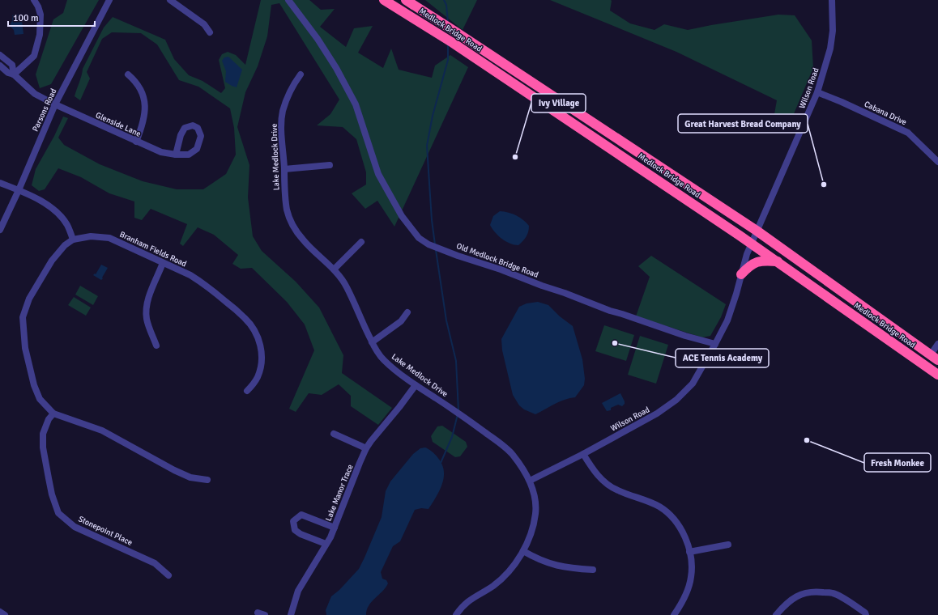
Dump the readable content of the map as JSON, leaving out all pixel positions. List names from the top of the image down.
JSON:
{
  "streets": {
    "highway": ["Medlock Bridge Road"],
    "street": [
      "Wilson Road",
      "Parsons Road",
      "Cabana Drive",
      "Glenside Lane",
      "Lake Medlock Drive",
      "Branham Fields Road",
      "Old Medlock Bridge Road",
      "Lake Manor Trace",
      "Stonepoint Place"
    ]
  },
  "crossings": [
    ["Medlock Bridge Road", "Wilson Road"],
    ["Wilson Road", "Cabana Drive"],
    ["Wilson Road", "Lake Medlock Drive"],
    ["Wilson Road", "Old Medlock Bridge Road"],
    ["Parsons Road", "Glenside Lane"],
    ["Lake Medlock Drive", "Lake Manor Trace"]
  ],
  "places": [
    "Ivy Village",
    "Great Harvest Bread Company",
    "ACE Tennis Academy",
    "Fresh Monkee"
  ],
  "scale_bar": "100 m"
}
